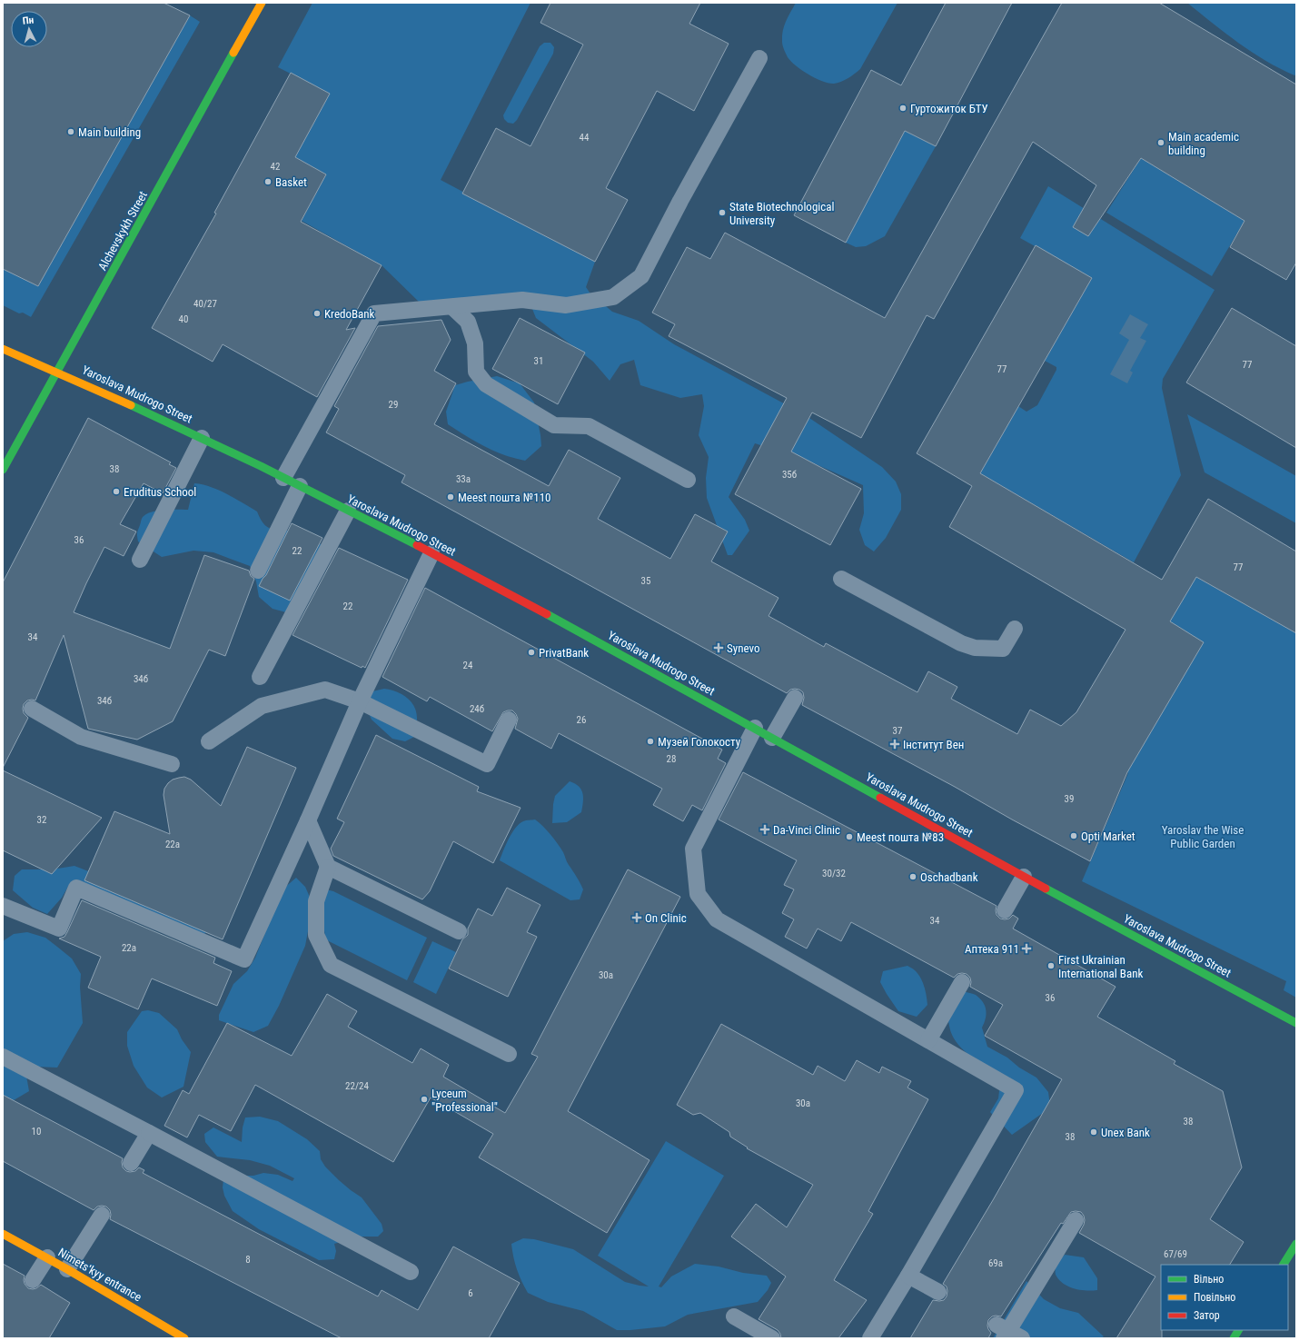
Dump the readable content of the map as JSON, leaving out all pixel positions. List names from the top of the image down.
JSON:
{
  "streets": {
    "street": ["Alchevskykh Street", "Yaroslava Mudrogo Street", "Nimetsʹkyy entrance"]
  },
  "crossings": [
    ["Alchevskykh Street", "Yaroslava Mudrogo Street"]
  ],
  "parks": ["Yaroslav the Wise Public Garden"],
  "places": {
    "other": [
      "Гуртожиток БТУ",
      "Main building",
      "Main academic building",
      "Basket",
      "State Biotechnological University",
      "KredoBank",
      "Eruditus School",
      "Meest пошта №110",
      "PrivatBank",
      "Музей Голокосту",
      "Opti Market",
      "Meest пошта №83",
      "Oschadbank",
      "First Ukrainian International Bank",
      "Lyceum \"Professional\"",
      "Unex Bank"
    ],
    "health": [
      "Synevo",
      "Інститут Вен",
      "Da-Vinci Сlinic",
      "On Clinic",
      "Аптека 911"
    ]
  },
  "house_numbers": [
    "44",
    "42",
    "40/27",
    "40",
    "31",
    "77",
    "77",
    "29",
    "38",
    "35б",
    "33а",
    "36",
    "22",
    "77",
    "35",
    "22",
    "34",
    "24",
    "34б",
    "34б",
    "24б",
    "26",
    "37",
    "28",
    "39",
    "32",
    "22а",
    "30/32",
    "34",
    "22а",
    "30а",
    "36",
    "22/24",
    "30а",
    "38",
    "10",
    "38",
    "67/69",
    "8",
    "69а",
    "6"
  ],
  "legend": ["Вільно", "Повільно", "Затор"],
  "north": "top"
}
